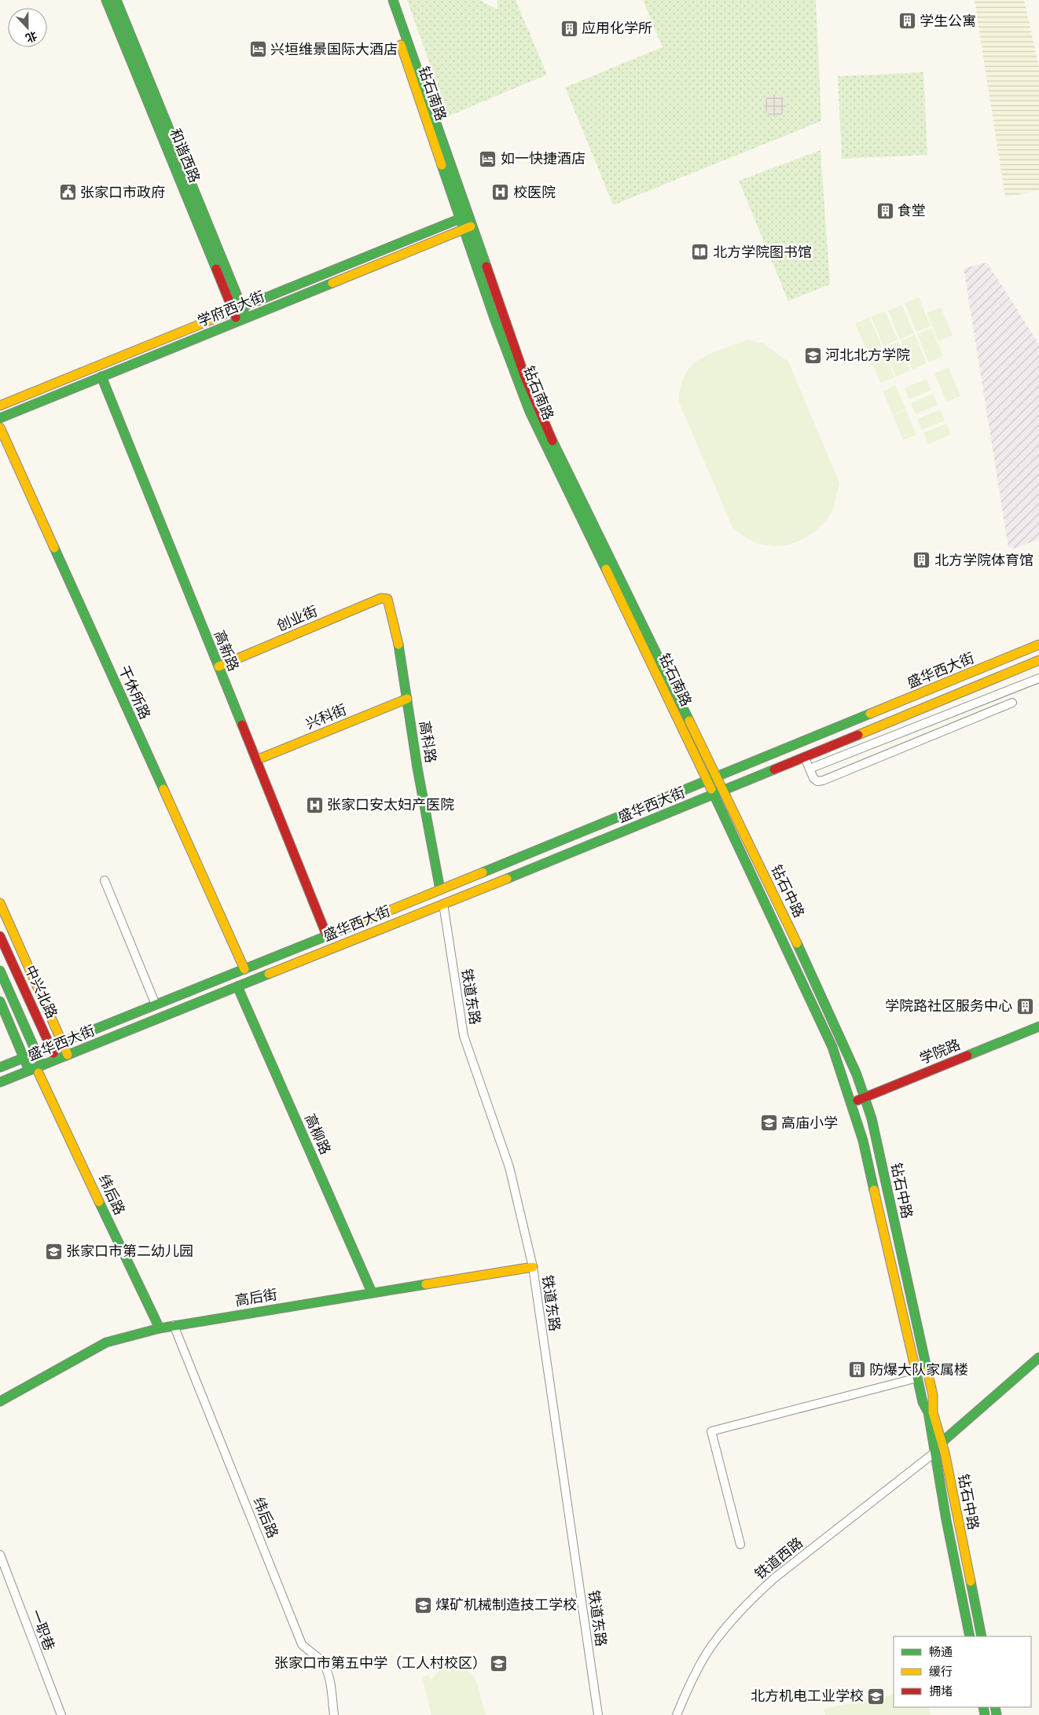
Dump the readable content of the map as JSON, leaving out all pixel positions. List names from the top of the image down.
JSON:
{
  "streets": {
    "main road": [
      "钻石南路",
      "和谐西路",
      "学府西大街",
      "创业街",
      "高新路",
      "盛华西大街",
      "干休所路",
      "兴科街",
      "高科路",
      "钻石中路",
      "中兴北路",
      "学院路",
      "高柳路",
      "纬后路",
      "高后街"
    ],
    "street": ["铁道东路", "铁道西路", "一职巷"]
  },
  "crossings": [
    ["钻石南路", "学府西大街"],
    ["钻石南路", "盛华西大街"],
    ["钻石南路", "钻石中路"],
    ["和谐西路", "学府西大街"],
    ["学府西大街", "高新路"],
    ["创业街", "高新路"],
    ["创业街", "高科路"],
    ["高新路", "盛华西大街"],
    ["高新路", "兴科街"],
    ["盛华西大街", "干休所路"],
    ["盛华西大街", "高科路"],
    ["盛华西大街", "钻石中路"],
    ["盛华西大街", "中兴北路"],
    ["盛华西大街", "铁道东路"],
    ["盛华西大街", "高柳路"],
    ["盛华西大街", "纬后路"],
    ["兴科街", "高科路"],
    ["钻石中路", "学院路"],
    ["钻石中路", "铁道西路"],
    ["中兴北路", "纬后路"],
    ["铁道东路", "高后街"],
    ["高柳路", "高后街"],
    ["纬后路", "高后街"]
  ],
  "places": {
    "building": [
      "学生公寓",
      "应用化学所",
      "食堂",
      "北方学院体育馆",
      "学院路社区服务中心",
      "防爆大队家属楼"
    ],
    "hotel": ["兴垣维景国际大酒店", "如一快捷酒店"],
    "public building": ["张家口市政府"],
    "hospital": ["校医院", "张家口安太妇产医院"],
    "library": ["北方学院图书馆"],
    "school or university": [
      "河北北方学院",
      "高庙小学",
      "张家口市第二幼儿园",
      "煤矿机械制造技工学校",
      "张家口市第五中学（工人村校区）",
      "北方机电工业学校"
    ]
  },
  "legend": ["畅通", "缓行", "拥堵"],
  "north": "bottom"
}
